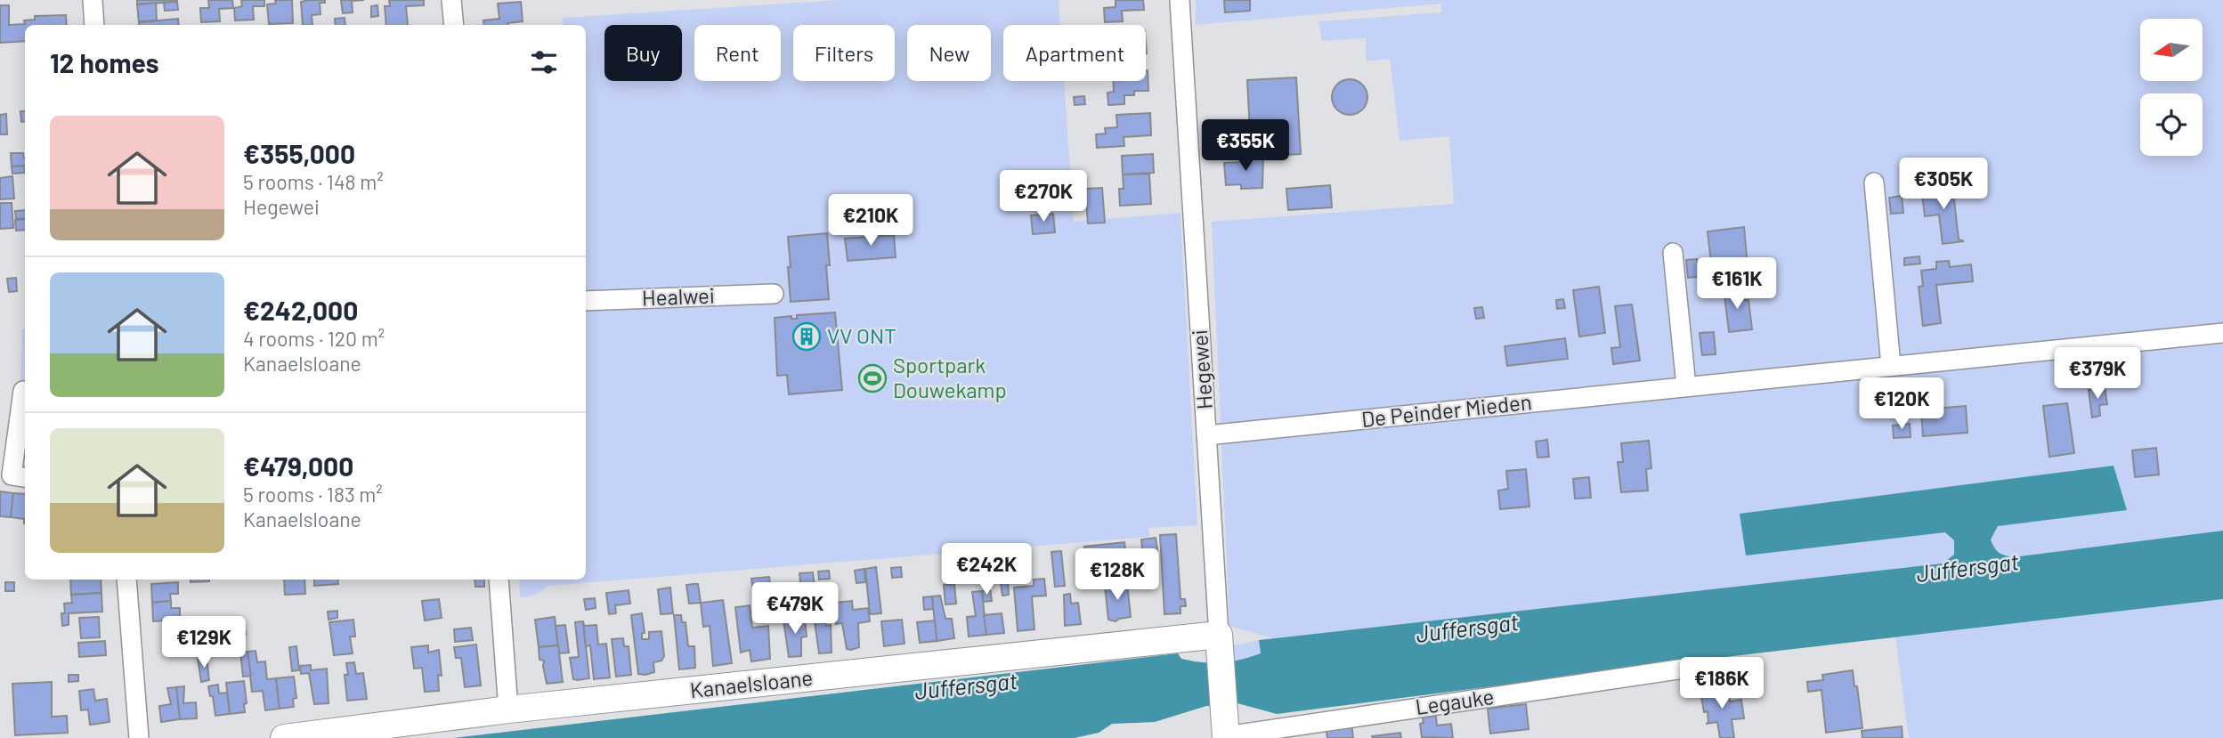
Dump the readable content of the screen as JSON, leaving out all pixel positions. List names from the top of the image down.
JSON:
{
  "streets": {
    "street": [
      "Healwei",
      "Hegewei",
      "De Peinder Mieden",
      "Kanaelsloane",
      "Legauke"
    ]
  },
  "crossings": [
    ["Hegewei", "De Peinder Mieden"],
    ["Hegewei", "Kanaelsloane"],
    ["Hegewei", "Legauke"]
  ],
  "water": ["Juffersgat"],
  "places": {
    "building": ["VV ONT"],
    "sports": ["Sportpark Douwekamp"]
  },
  "north": "left",
  "page": {
    "chip": [
      "Buy",
      "Rent",
      "Filters",
      "New",
      "Apartment"
    ],
    "heading": "12 homes",
    "list": [
      {
        "name": "€355,000",
        "note": "5 rooms · 148 m² · Hegewei"
      },
      {
        "name": "€242,000",
        "note": "4 rooms · 120 m² · Kanaelsloane"
      },
      {
        "name": "€479,000",
        "note": "5 rooms · 183 m² · Kanaelsloane"
      }
    ],
    "price": [
      "€355K",
      "€305K",
      "€270K",
      "€210K",
      "€161K",
      "€379K",
      "€120K",
      "€242K",
      "€128K",
      "€479K",
      "€129K",
      "€186K"
    ]
  }
}
